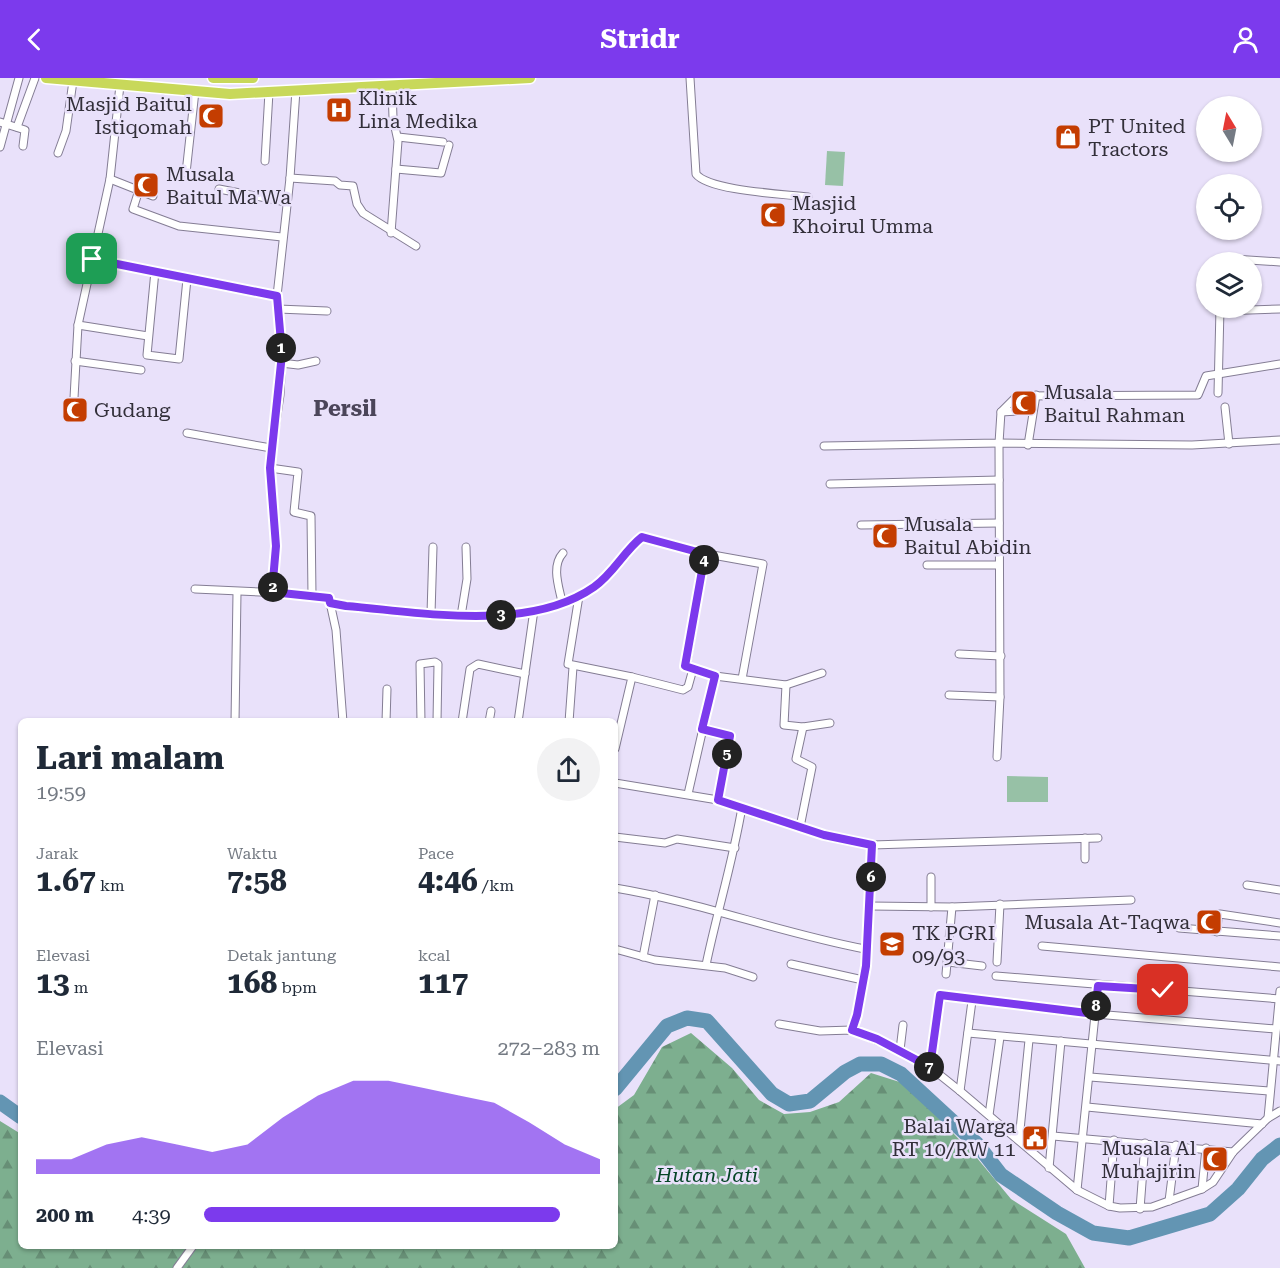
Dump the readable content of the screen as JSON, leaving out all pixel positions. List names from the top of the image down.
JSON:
{
  "districts": ["Persil"],
  "parks": ["Hutan Jati"],
  "places": {
    "hospital": ["Klinik Lina Medika"],
    "mosque": [
      "Masjid Baitul Istiqomah",
      "Musala Baitul Ma'Wa",
      "Masjid Khoirul Umma",
      "Musala Baitul Rahman",
      "Gudang",
      "Musala Baitul Abidin",
      "Musala At-Taqwa",
      "Musala Al Muhajirin"
    ],
    "shop": ["PT United Tractors"],
    "school or university": ["TK PGRI 09/93"],
    "public building": ["Balai Warga RT 10/RW 11"]
  },
  "north": "top",
  "page": {
    "header": "Stridr",
    "pins": [
      "1",
      "4",
      "2",
      "3",
      "5",
      "6",
      "8",
      "7"
    ],
    "heading": ["Lari malam", "19:59"],
    "stats": [
      ["Jarak", "1.67 km"],
      ["Waktu", "7:58"],
      ["Pace", "4:46 /km"],
      ["Elevasi", "13 m"],
      ["Detak jantung", "168 bpm"],
      ["kcal", "117"]
    ],
    "chart": ["Elevasi", "272–283 m"],
    "list": [
      {
        "name": "200 m",
        "note": "4:39"
      }
    ]
  }
}
